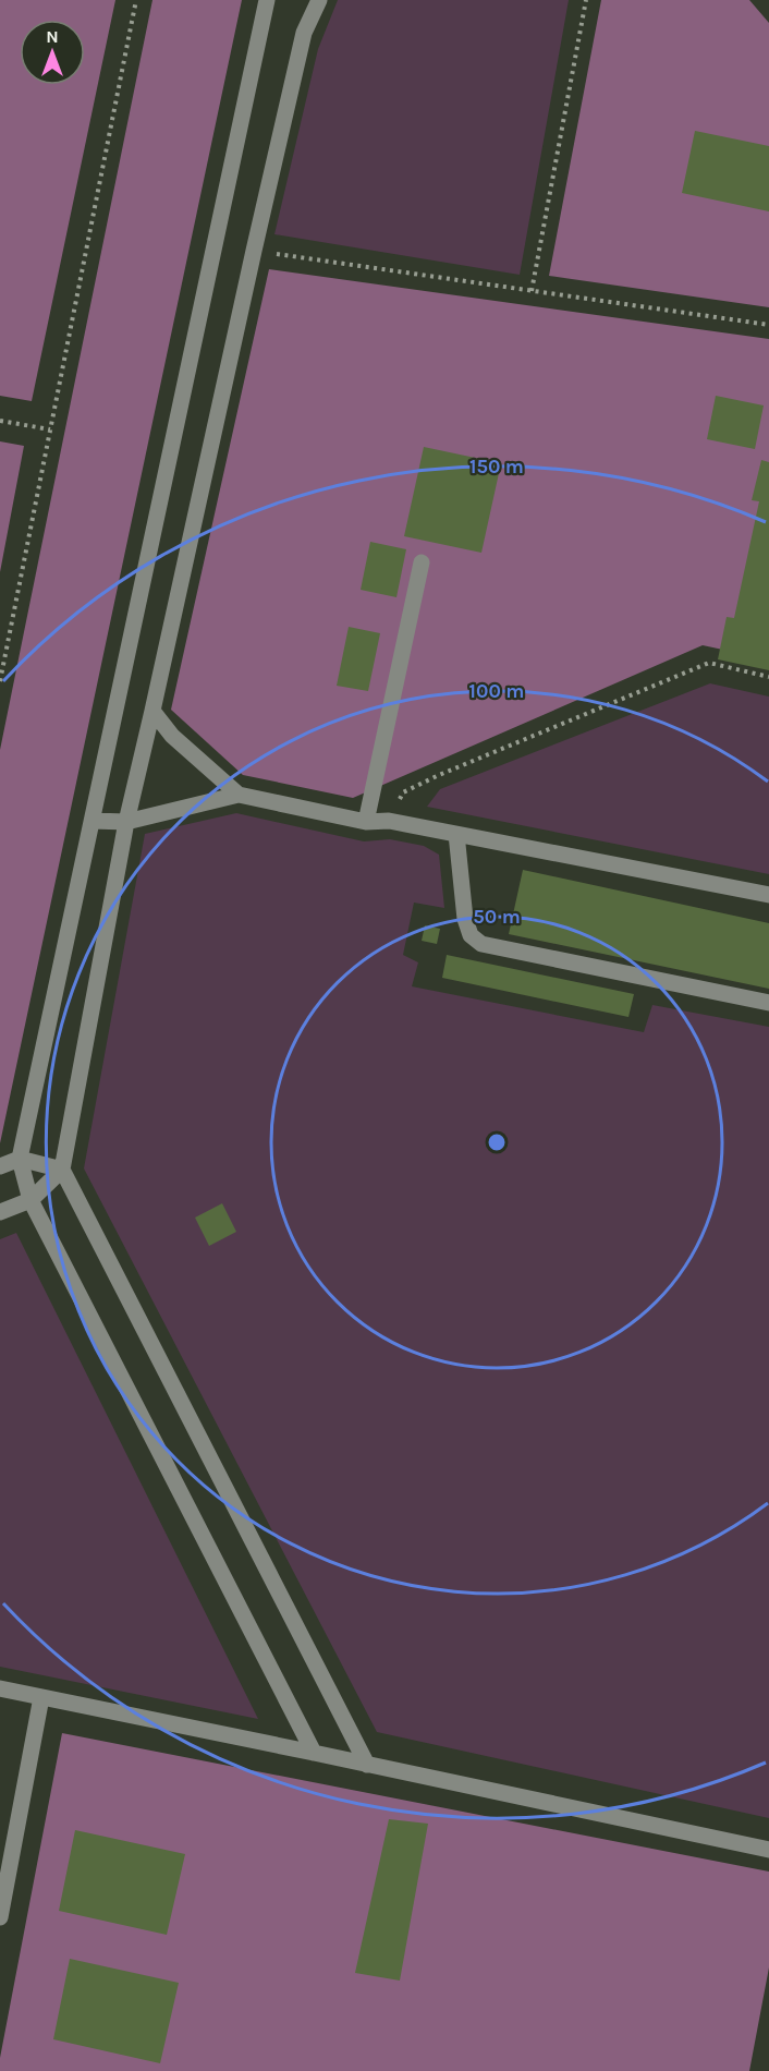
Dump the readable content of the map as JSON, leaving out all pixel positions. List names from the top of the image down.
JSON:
{
  "north": "top",
  "rings": ["150 m", "100 m", "50 m"]
}
